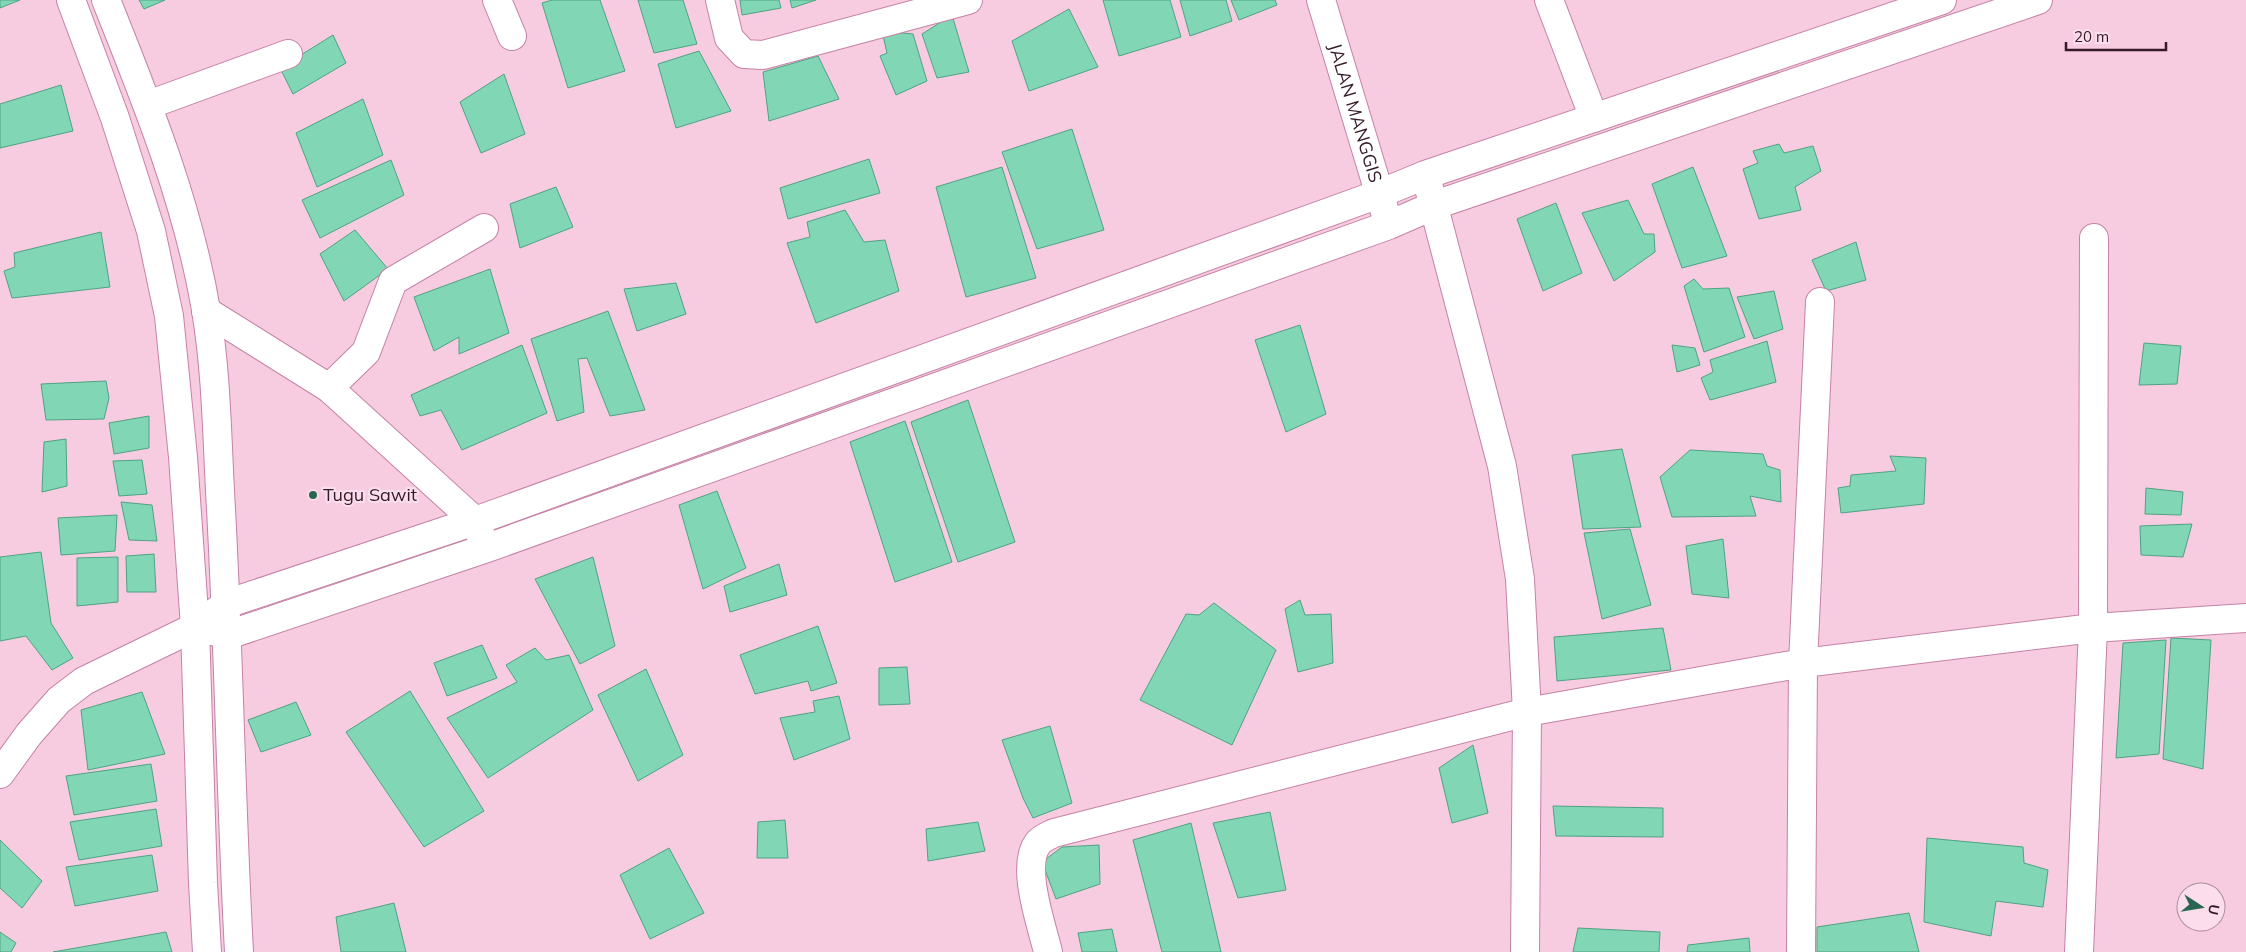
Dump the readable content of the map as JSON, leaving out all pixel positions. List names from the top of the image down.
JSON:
{
  "streets": {
    "main road": ["JALAN MANGGIS"]
  },
  "places": ["Tugu Sawit"],
  "scale_bar": "20 m",
  "north": "right"
}
